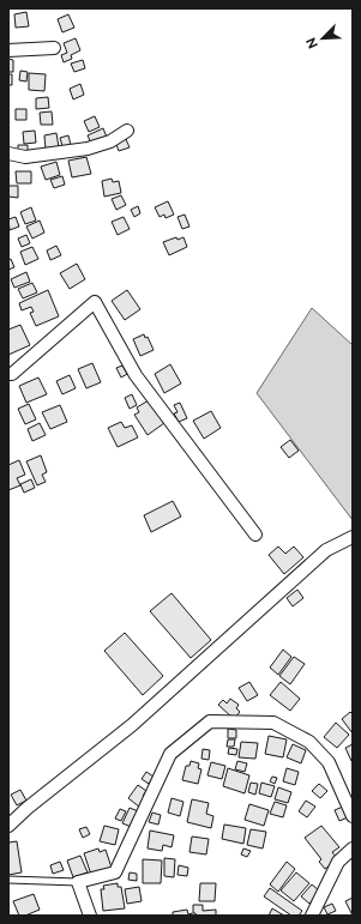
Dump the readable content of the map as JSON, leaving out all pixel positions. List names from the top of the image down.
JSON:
{
  "north": "bottom left"
}
